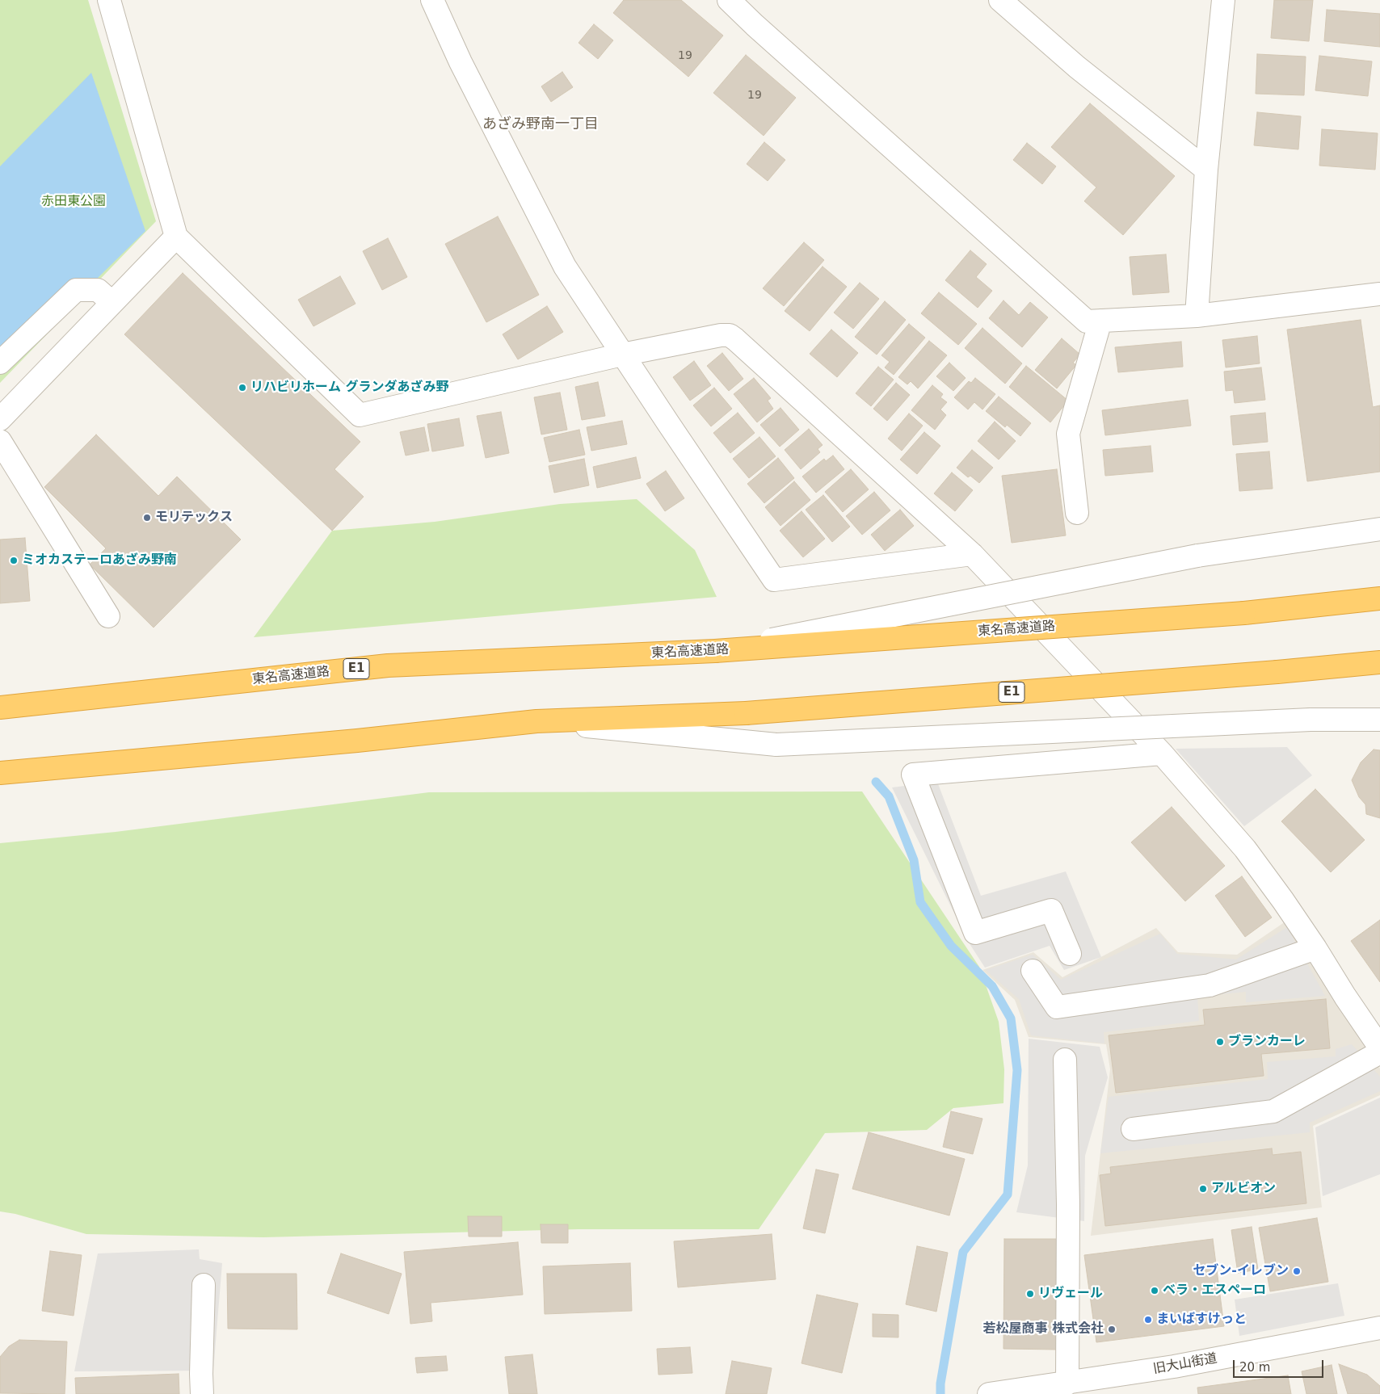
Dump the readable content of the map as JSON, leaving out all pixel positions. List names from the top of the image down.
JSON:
{
  "streets": {
    "highway": ["東名高速道路", "E1"],
    "street": ["旧大山街道"]
  },
  "districts": ["あざみ野南一丁目"],
  "parks": ["赤田東公園"],
  "places": [
    "リハビリホーム グランダあざみ野",
    "モリテックス",
    "ミオカステーロあざみ野南",
    "ブランカーレ",
    "アルビオン",
    "セブン-イレブン",
    "ベラ・エスペーロ",
    "リヴェール",
    "まいばすけっと",
    "若松屋商事 株式会社"
  ],
  "house_numbers": ["19", "19"],
  "scale_bar": "20 m"
}
